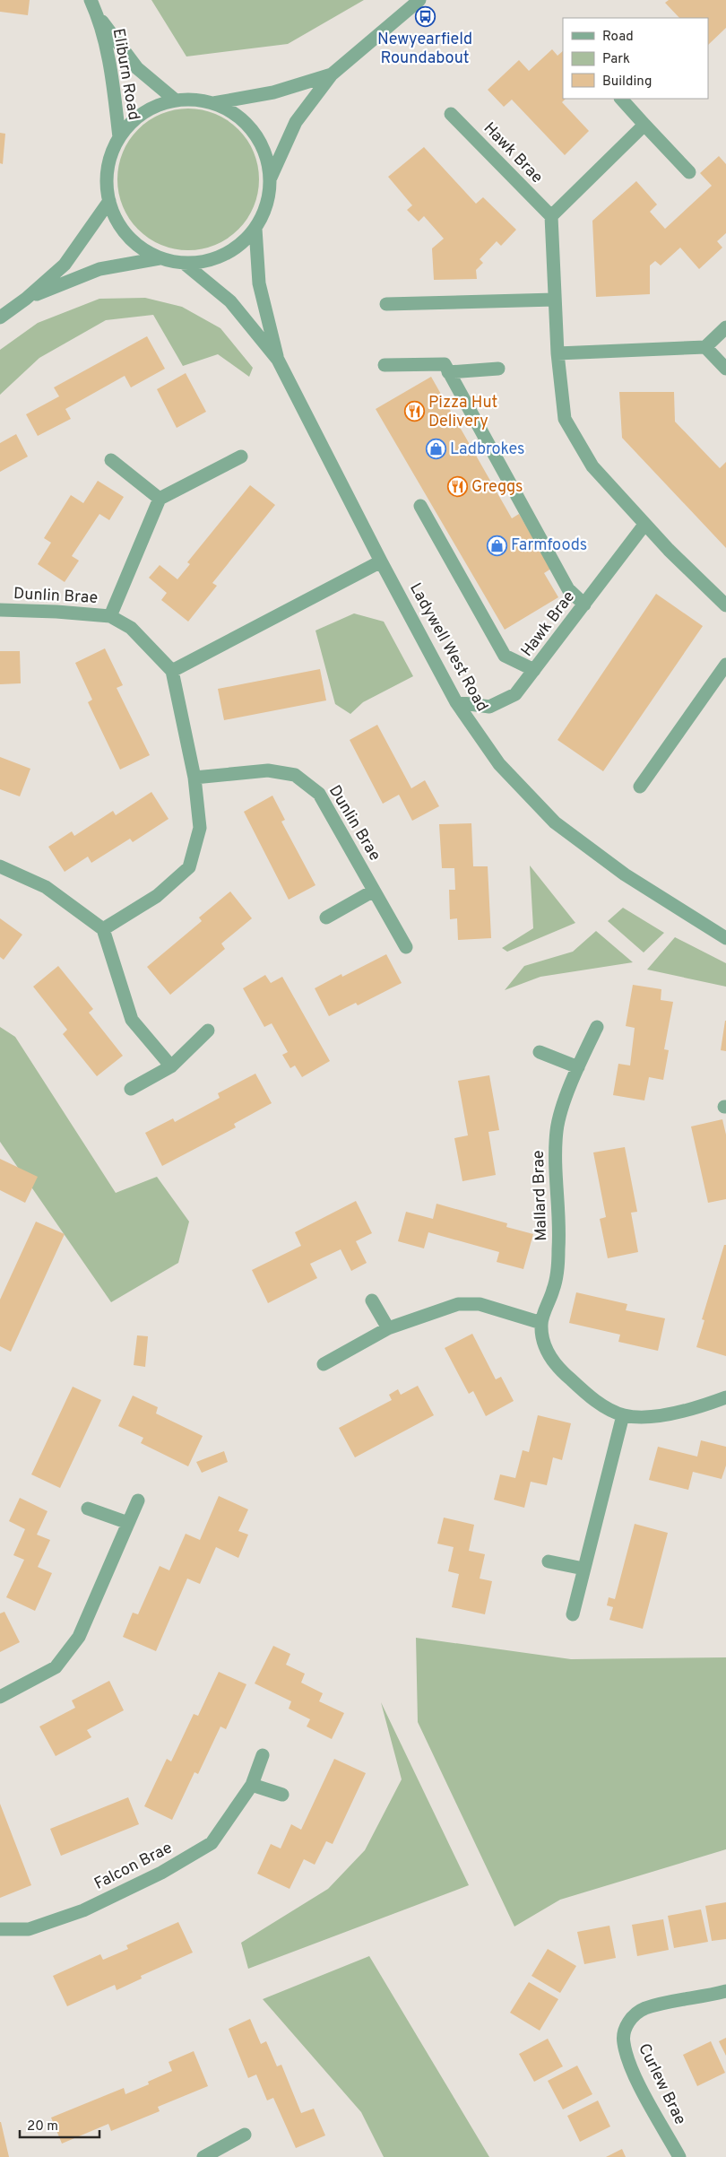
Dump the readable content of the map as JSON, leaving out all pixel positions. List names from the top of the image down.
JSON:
{
  "streets": {
    "street": [
      "Eliburn Road",
      "Hawk Brae",
      "Dunlin Brae",
      "Ladywell West Road",
      "Mallard Brae",
      "Falcon Brae",
      "Curlew Brae"
    ]
  },
  "crossings": [
    ["Hawk Brae", "Ladywell West Road"]
  ],
  "places": {
    "bus stop": ["Newyearfield Roundabout"],
    "restaurant": ["Pizza Hut Delivery", "Greggs"],
    "shop": ["Ladbrokes", "Farmfoods"]
  },
  "legend": ["Road", "Park", "Building"],
  "scale_bar": "20 m"
}
